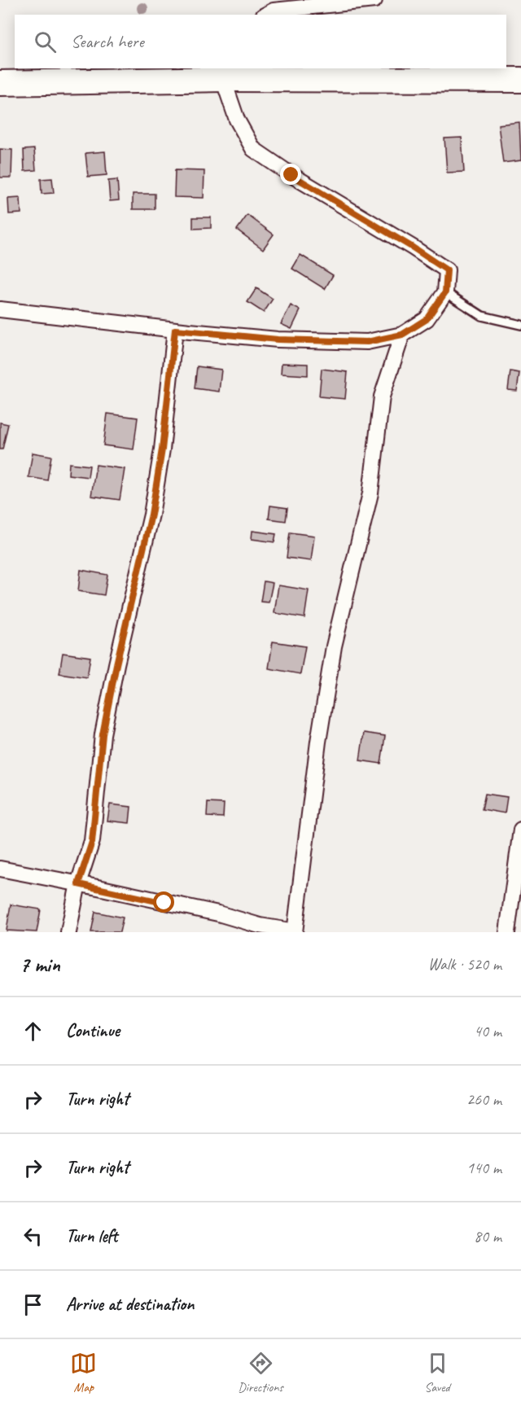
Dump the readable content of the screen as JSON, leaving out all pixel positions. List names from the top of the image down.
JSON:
{
  "page": {
    "search": "Search here",
    "heading": ["7 min", "Walk · 520 m"],
    "list": [
      ["Continue", "40 m"],
      ["Turn right", "260 m"],
      ["Turn right", "140 m"],
      ["Turn left", "80 m"],
      "Arrive at destination"
    ],
    "nav": ["Map", "Directions", "Saved"]
  }
}
